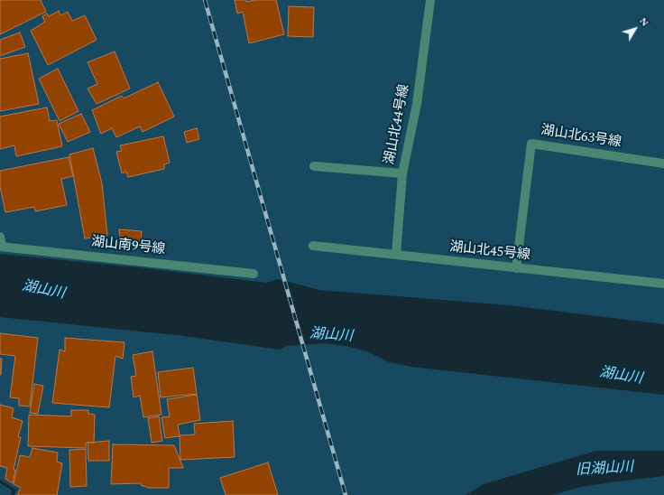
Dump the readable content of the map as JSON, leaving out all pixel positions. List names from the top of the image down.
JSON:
{
  "streets": {
    "street": [
      "湖山北44号線",
      "湖山北63号線",
      "湖山南9号線",
      "湖山北45号線"
    ]
  },
  "crossings": [
    ["湖山北44号線", "湖山北45号線"],
    ["湖山北63号線", "湖山北45号線"]
  ],
  "water": ["湖山川", "旧湖山川"],
  "north": "top right"
}
